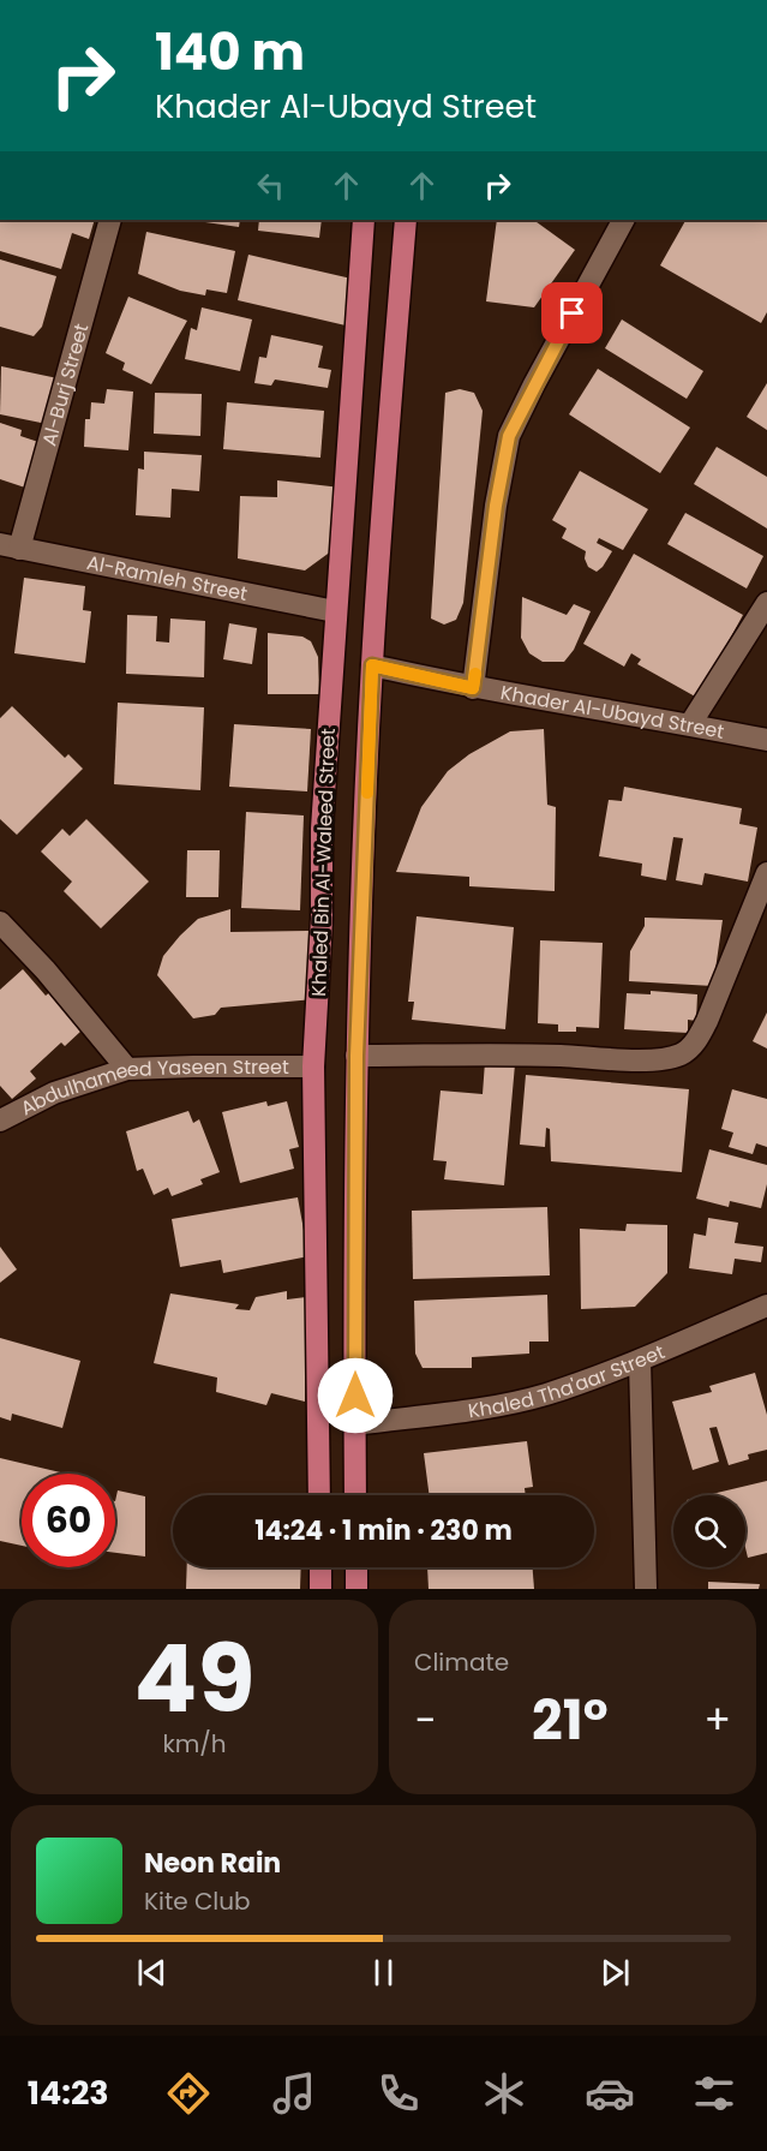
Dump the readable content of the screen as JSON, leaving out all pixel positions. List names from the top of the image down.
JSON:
{
  "streets": {
    "main road": ["Khaled Bin Al-Waleed Street"],
    "street": [
      "Al-Burj Street",
      "Al-Ramleh Street",
      "Khader Al-Ubayd Street",
      "Abdulhameed Yaseen Street",
      "Khaled Tha'aar Street"
    ]
  },
  "crossings": [
    ["Al-Burj Street", "Al-Ramleh Street"],
    ["Al-Ramleh Street", "Khaled Bin Al-Waleed Street"],
    ["Khader Al-Ubayd Street", "Khaled Bin Al-Waleed Street"],
    ["Khaled Bin Al-Waleed Street", "Abdulhameed Yaseen Street"],
    ["Khaled Bin Al-Waleed Street", "Khaled Tha'aar Street"]
  ],
  "page": {
    "turn": ["140 m", "Khader Al-Ubayd Street"],
    "limit": "60",
    "trip": "14:24 · 1 min · 230 m",
    "tile": [
      ["49", "km/h"],
      "Climate"
    ],
    "heat": ["−", "21°", "+"],
    "song": ["Neon Rain", "Kite Club"],
    "tabs": "14:23"
  }
}
